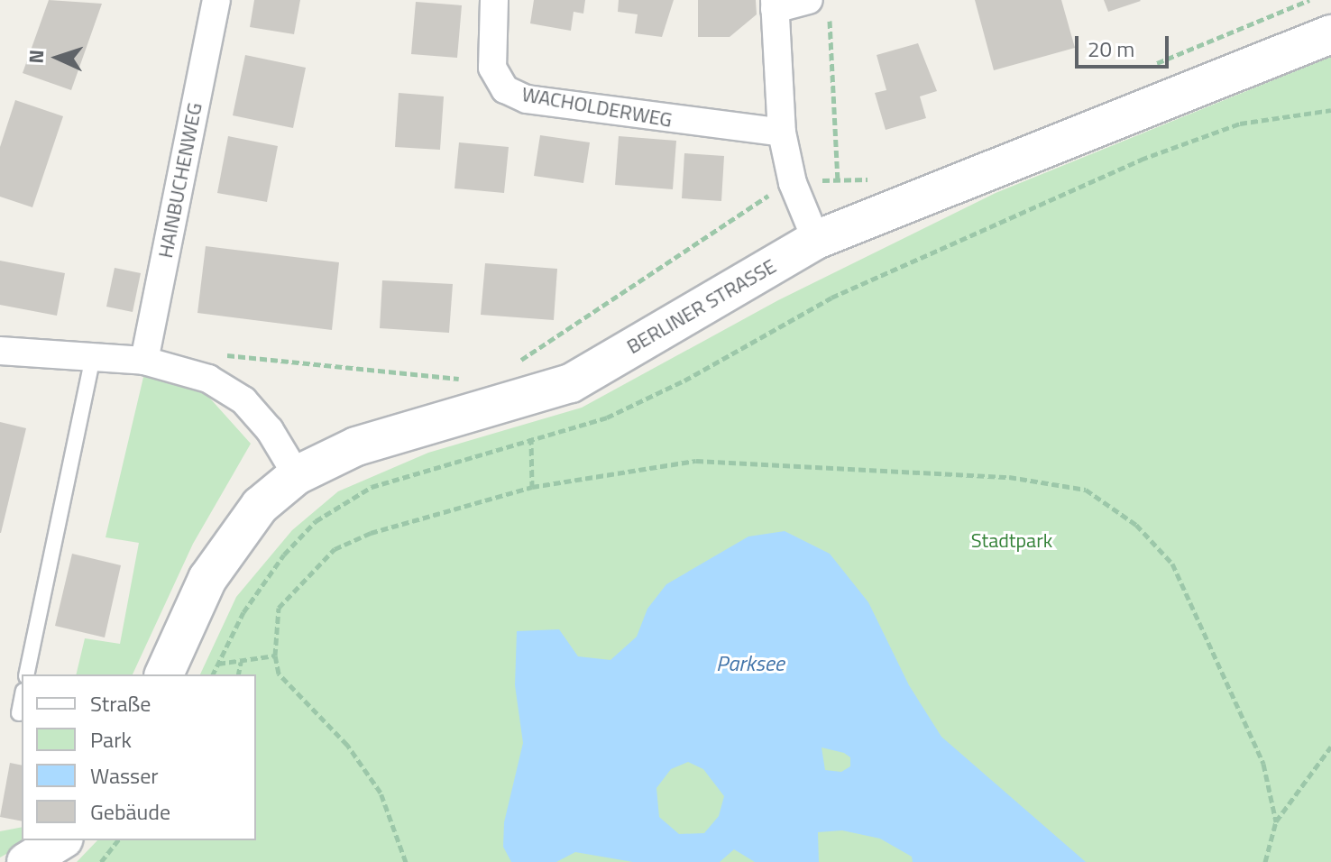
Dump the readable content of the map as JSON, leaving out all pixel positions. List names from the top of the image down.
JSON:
{
  "streets": {
    "main road": ["BERLINER STRASSE"],
    "street": ["WACHOLDERWEG", "HAINBUCHENWEG"]
  },
  "water": ["Parksee"],
  "parks": ["Stadtpark"],
  "legend": [
    "Straße",
    "Park",
    "Wasser",
    "Gebäude"
  ],
  "scale_bar": "20 m",
  "north": "left"
}
